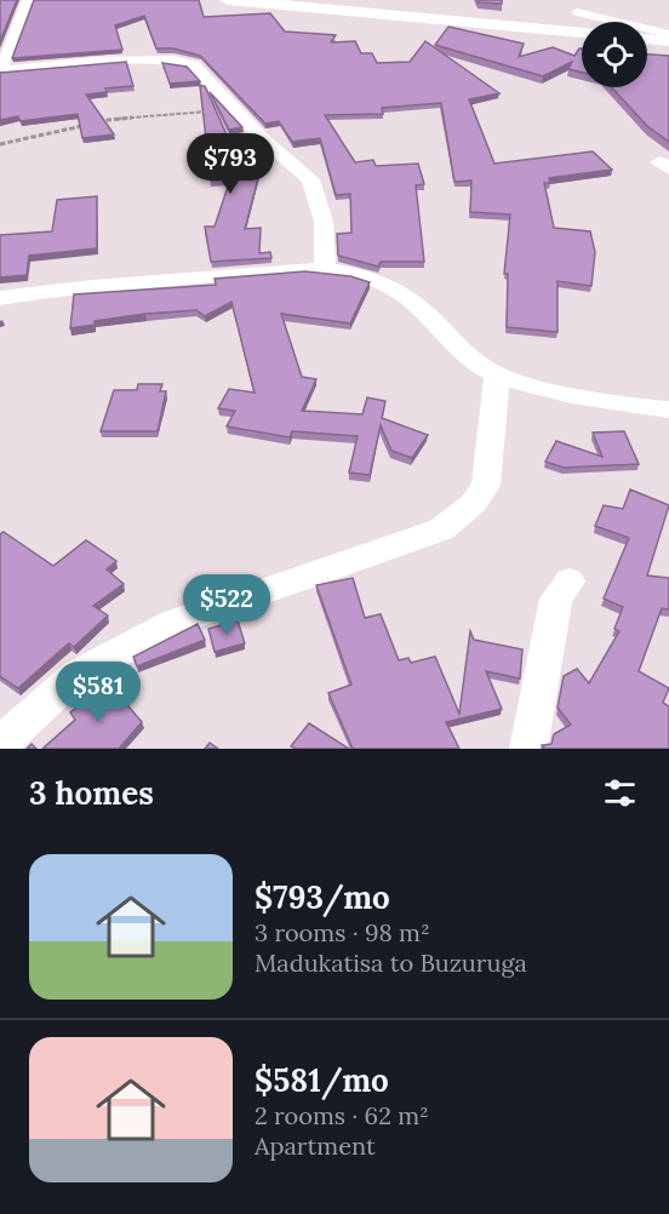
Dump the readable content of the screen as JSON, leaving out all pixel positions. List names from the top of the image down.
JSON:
{
  "page": {
    "price": ["$793", "$522", "$581"],
    "heading": "3 homes",
    "list": [
      {
        "name": "$793/mo",
        "note": "3 rooms · 98 m² · Madukatisa to Buzuruga"
      },
      {
        "name": "$581/mo",
        "note": "2 rooms · 62 m² · Apartment"
      }
    ]
  }
}
